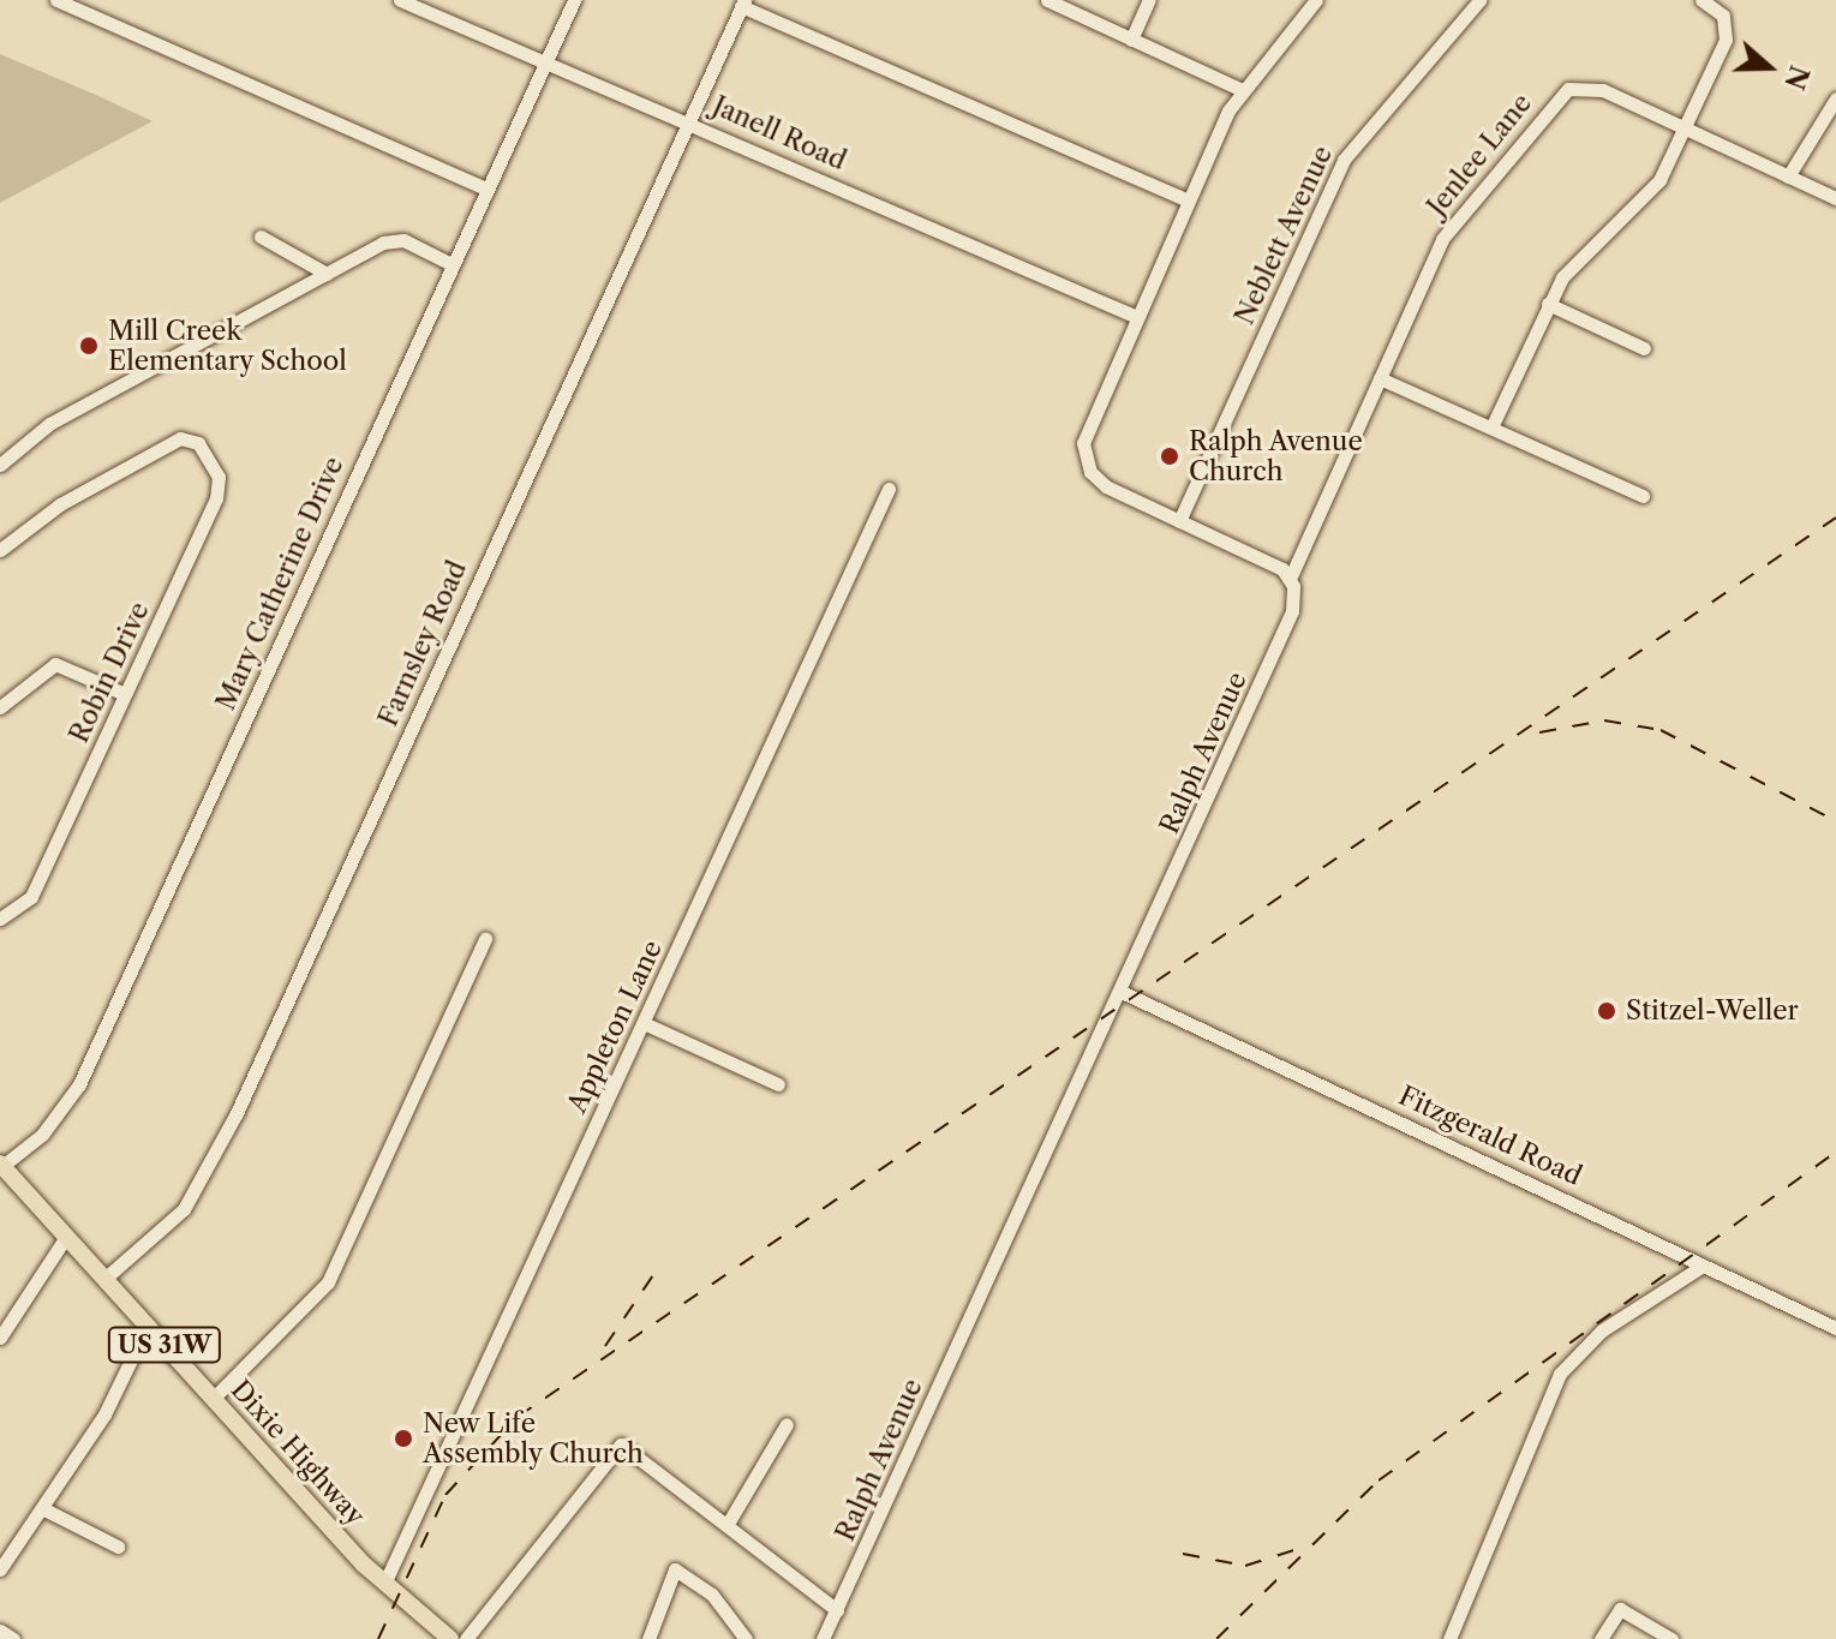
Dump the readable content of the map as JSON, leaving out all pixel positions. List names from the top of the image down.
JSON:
{
  "streets": {
    "main road": ["US 31W", "Dixie Highway"],
    "street": [
      "Janell Road",
      "Jenlee Lane",
      "Neblett Avenue",
      "Mary Catherine Drive",
      "Farnsley Road",
      "Robin Drive",
      "Ralph Avenue",
      "Appleton Lane",
      "Fitzgerald Road"
    ]
  },
  "crossings": [
    ["Janell Road", "Mary Catherine Drive"],
    ["Janell Road", "Farnsley Road"],
    ["Jenlee Lane", "Ralph Avenue"],
    ["Mary Catherine Drive", "Dixie Highway"],
    ["Farnsley Road", "Dixie Highway"],
    ["Ralph Avenue", "Fitzgerald Road"],
    ["Appleton Lane", "Dixie Highway"]
  ],
  "places": [
    "Mill Creek Elementary School",
    "Ralph Avenue Church",
    "Stitzel-Weller",
    "New Life Assembly Church"
  ],
  "north": "right"
}
